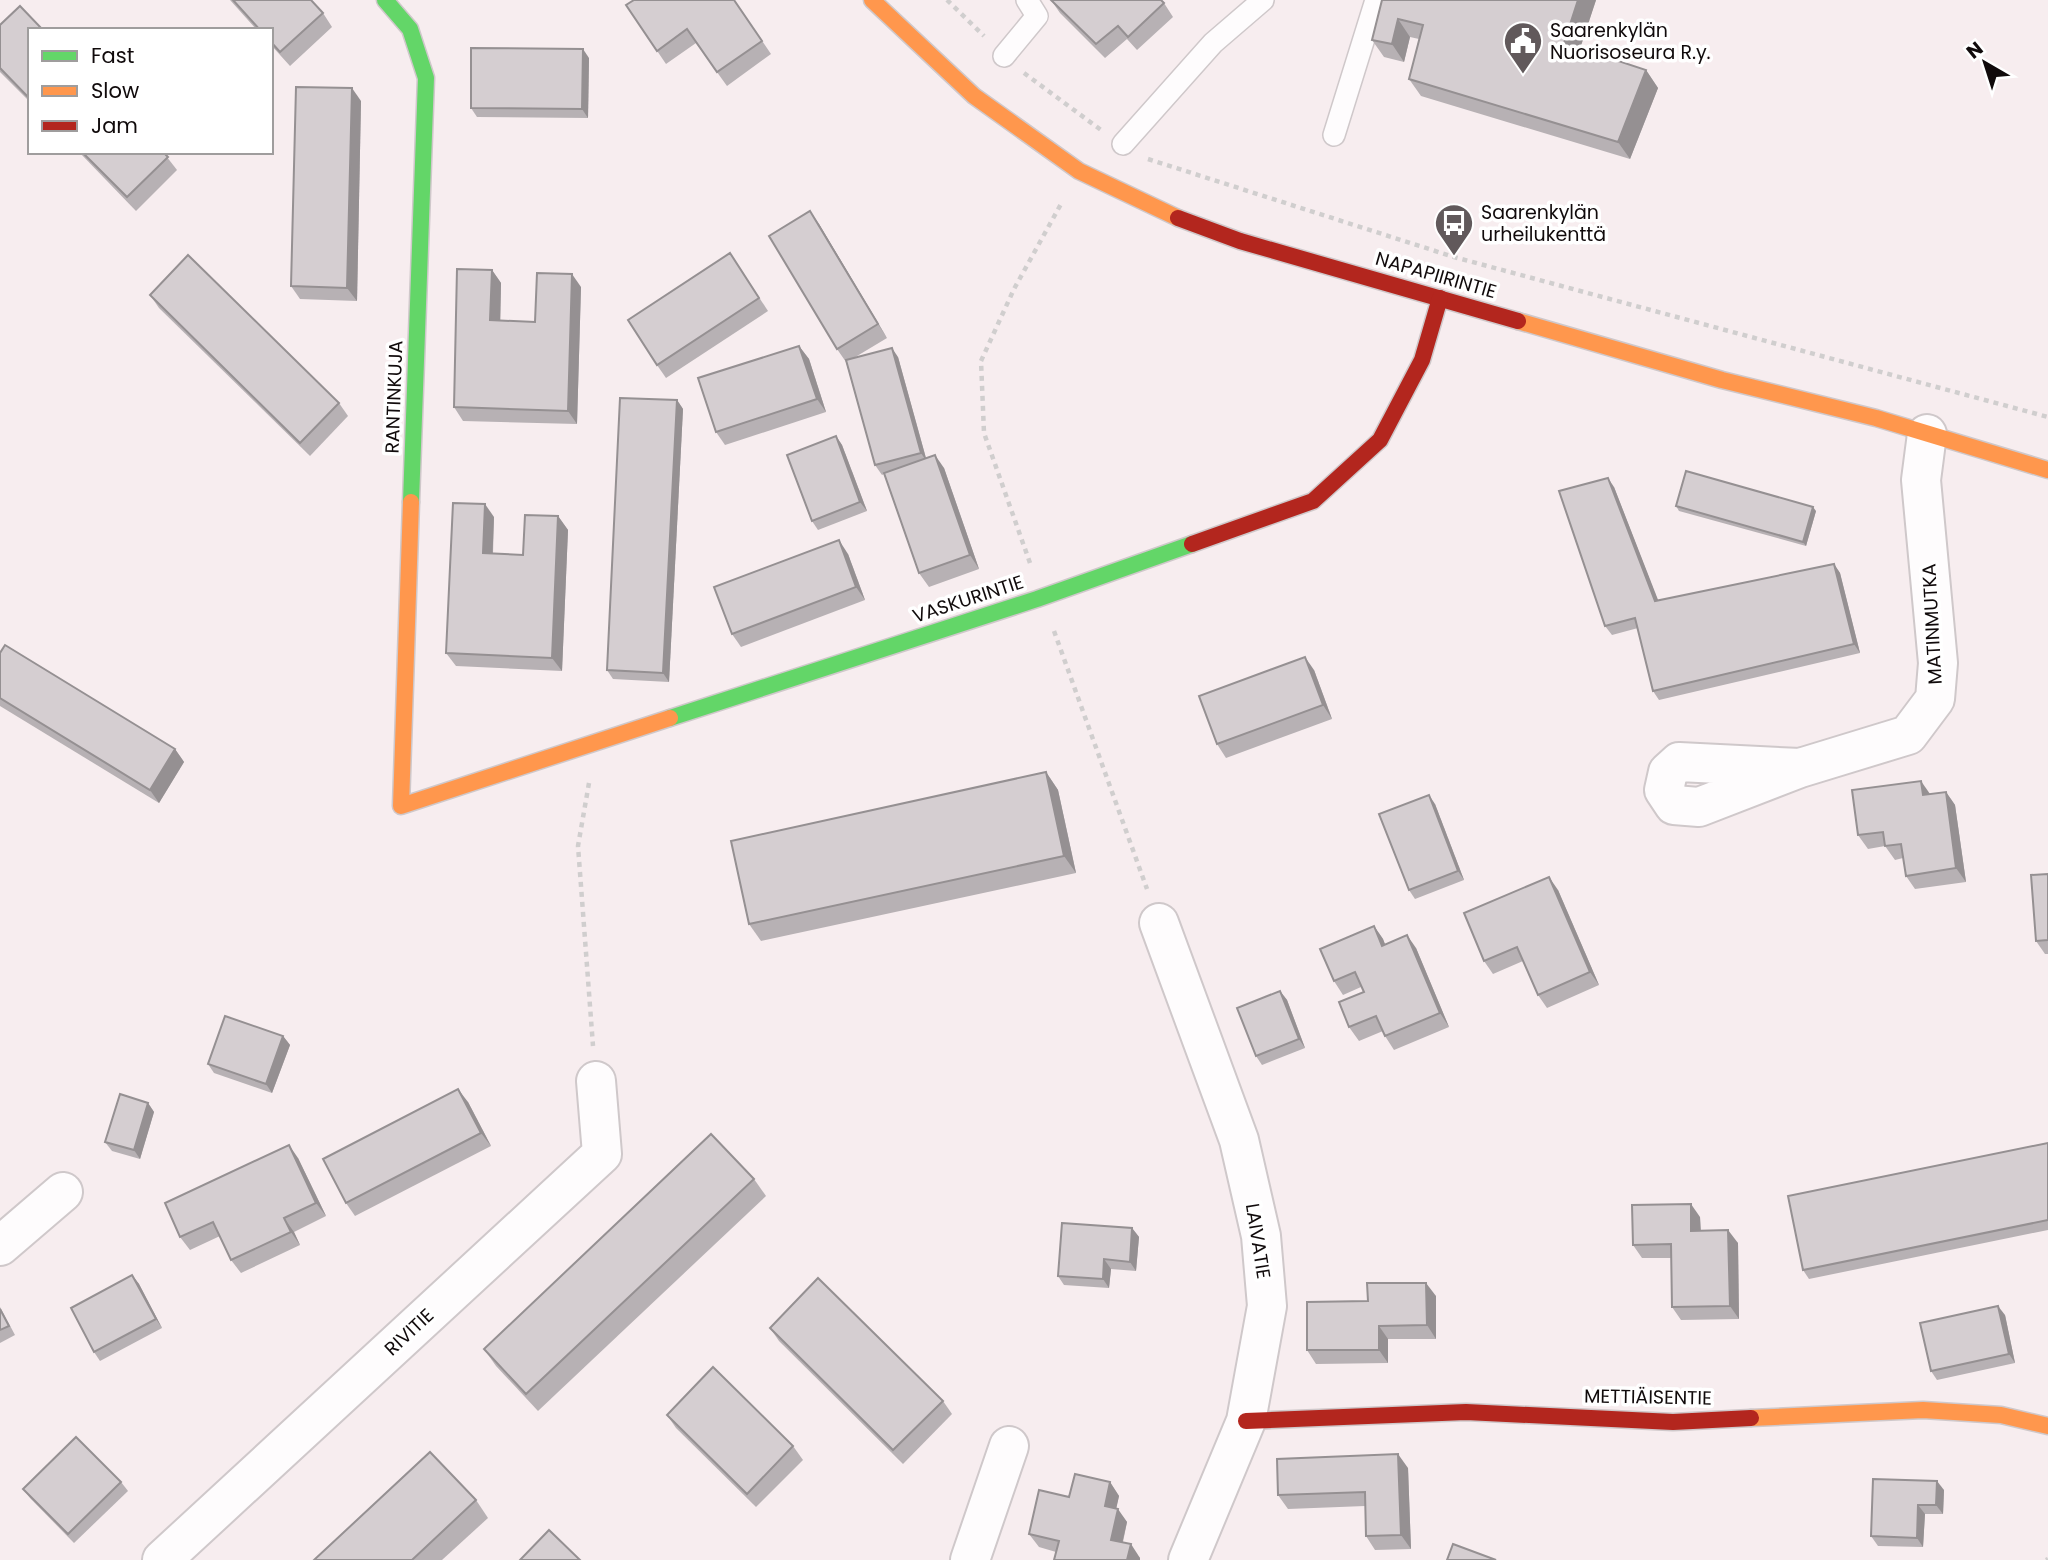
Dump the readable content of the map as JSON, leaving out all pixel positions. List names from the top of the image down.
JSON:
{
  "streets": {
    "street": [
      "NAPAPIIRINTIE",
      "RANTINKUJA",
      "VASKURINTIE",
      "MATINMUTKA",
      "LAIVATIE",
      "RIVITIE",
      "METTIÄISENTIE"
    ]
  },
  "crossings": [
    ["NAPAPIIRINTIE", "VASKURINTIE"],
    ["NAPAPIIRINTIE", "MATINMUTKA"],
    ["RANTINKUJA", "VASKURINTIE"],
    ["LAIVATIE", "METTIÄISENTIE"]
  ],
  "places": {
    "public building": ["Saarenkylän Nuorisoseura R.y."],
    "bus stop": ["Saarenkylän urheilukenttä"]
  },
  "legend": ["Fast", "Slow", "Jam"],
  "north": "top left"
}
